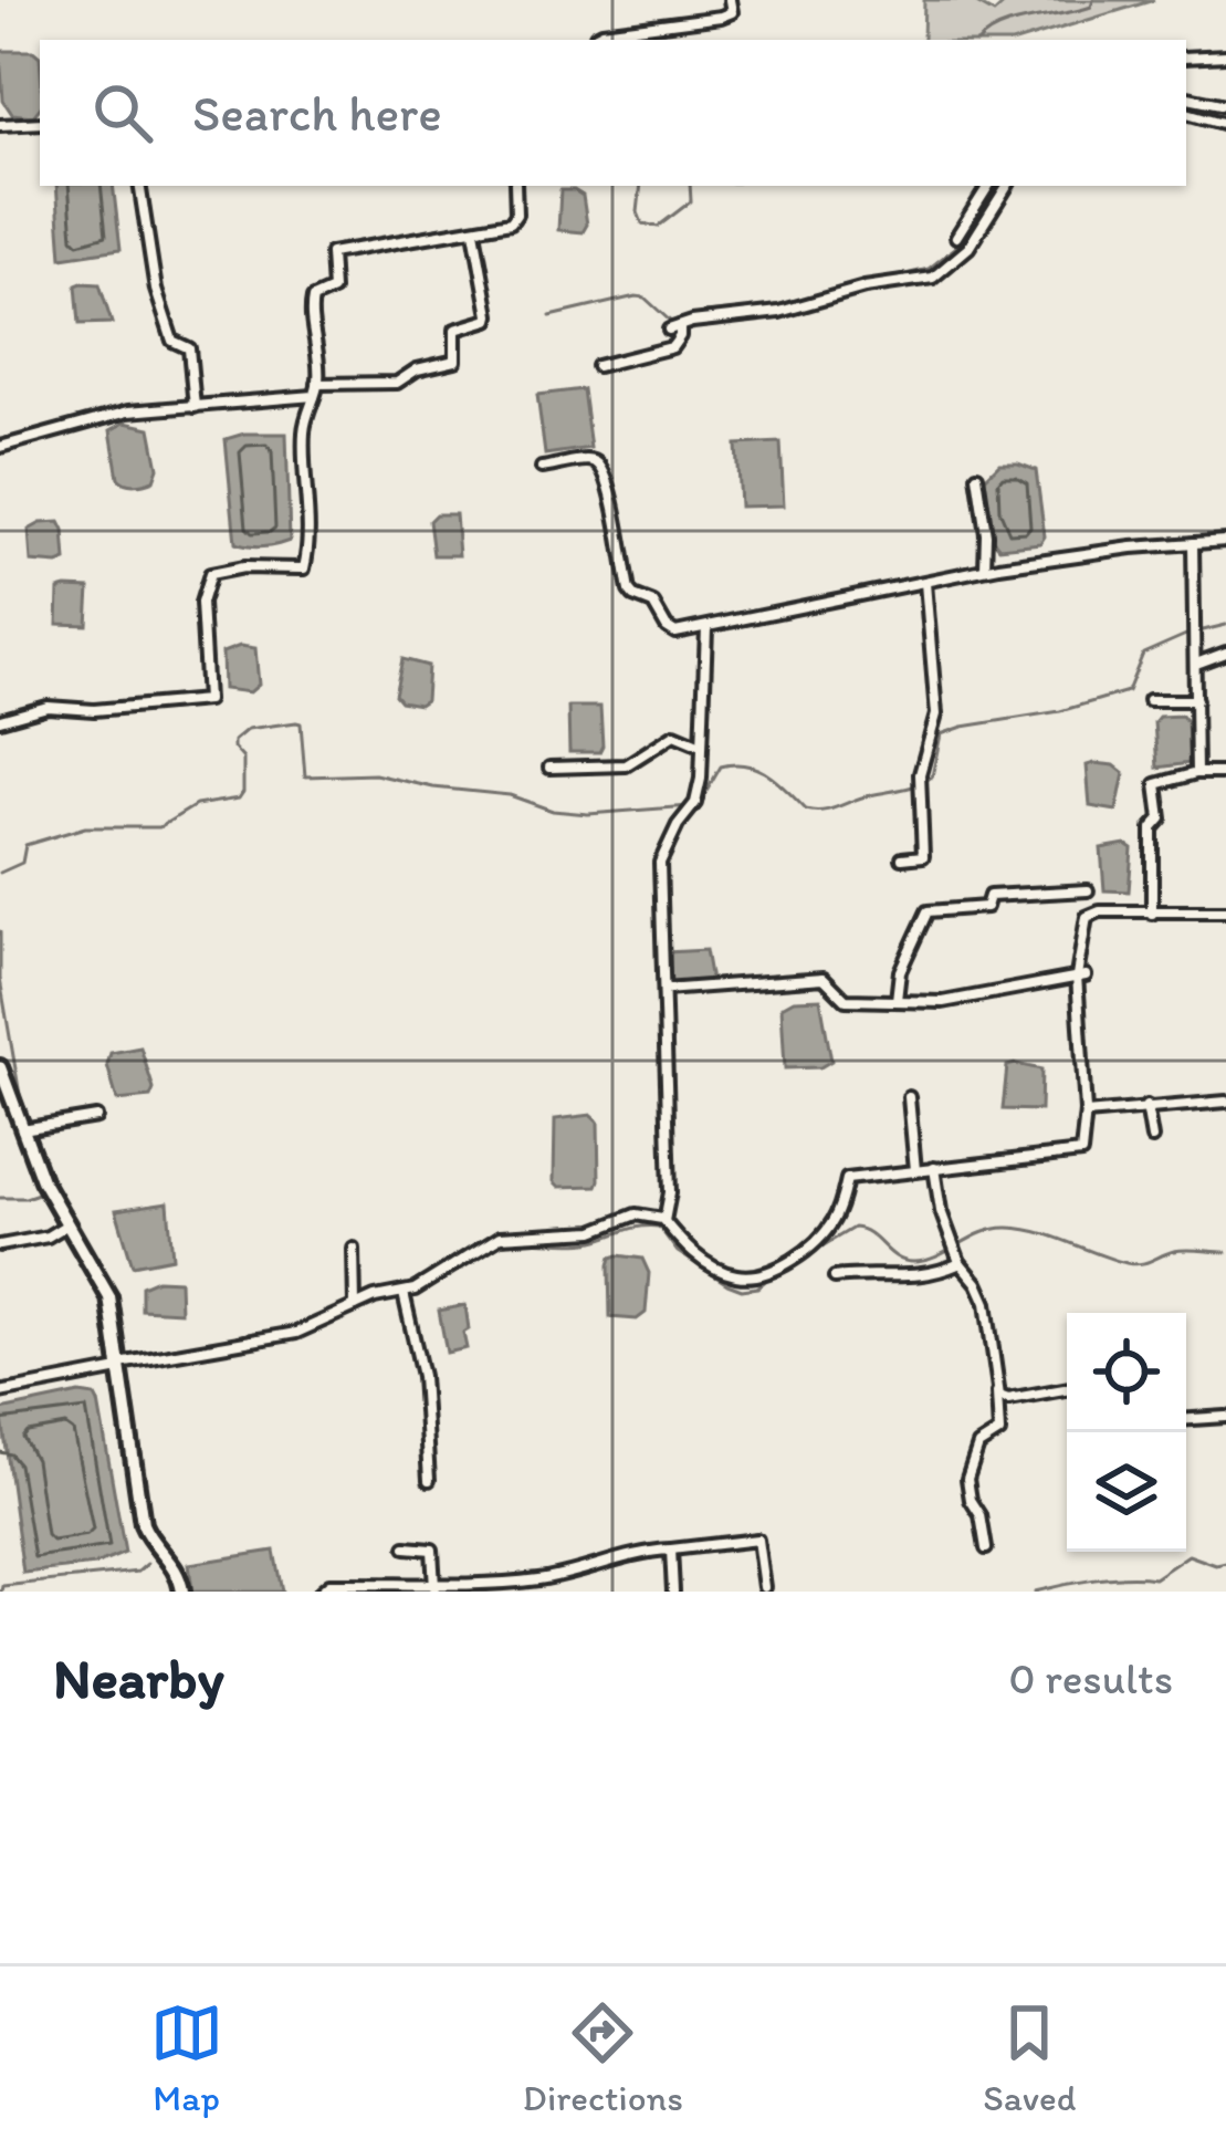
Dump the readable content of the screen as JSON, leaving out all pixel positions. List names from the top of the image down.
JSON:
{
  "page": {
    "search": "Search here",
    "heading": ["Nearby", "0 results"],
    "nav": ["Map", "Directions", "Saved"]
  }
}
